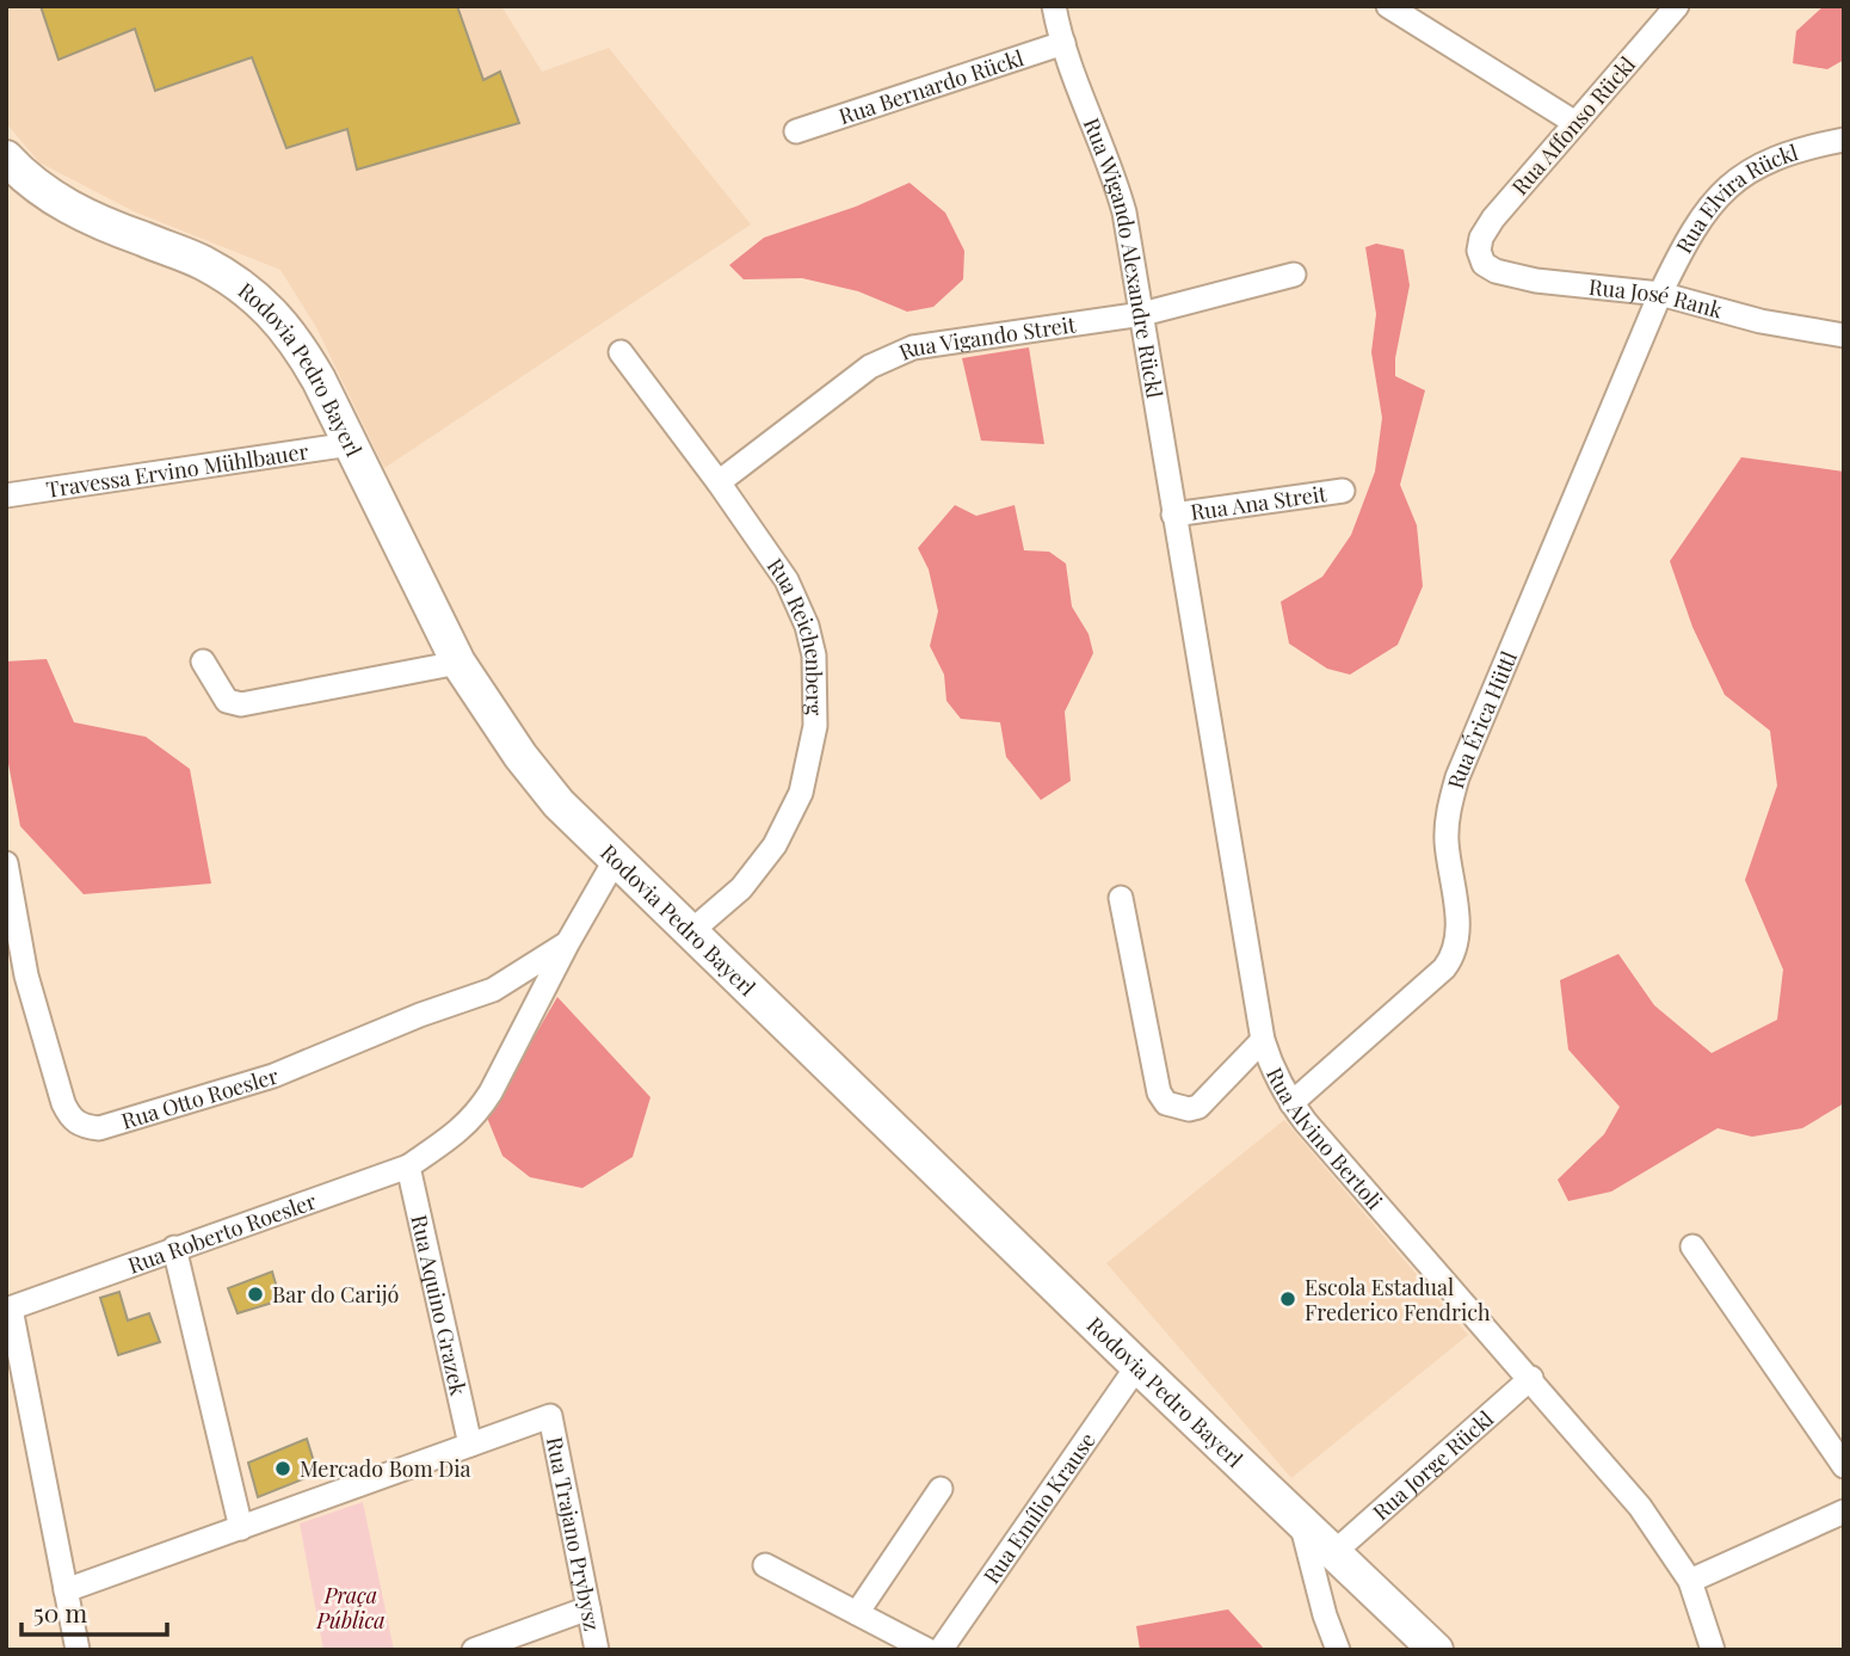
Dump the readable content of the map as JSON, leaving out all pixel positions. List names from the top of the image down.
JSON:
{
  "streets": {
    "main road": ["Rodovia Pedro Bayerl"],
    "street": [
      "Rua Bernardo Rückl",
      "Rua Affonso Rückl",
      "Rua Elvira Rückl",
      "Rua Wigando Alexandre Rückl",
      "Rua José Rank",
      "Rua Vigando Streit",
      "Travessa Ervino Mühlbauer",
      "Rua Ana Streit",
      "Rua Reichenberg",
      "Rua Érica Hüttl",
      "Rua Otto Roesler",
      "Rua Alvino Bertoli",
      "Rua Roberto Roesler",
      "Rua Aquino Grazek",
      "Rua Jorge Rückl",
      "Rua Emílio Krause",
      "Rua Trajano Prybysz"
    ]
  },
  "crossings": [
    ["Rua Bernardo Rückl", "Rua Wigando Alexandre Rückl"],
    ["Rua Affonso Rückl", "Rua José Rank"],
    ["Rua Elvira Rückl", "Rua José Rank"],
    ["Rua Elvira Rückl", "Rua Érica Hüttl"],
    ["Rua Wigando Alexandre Rückl", "Rua Vigando Streit"],
    ["Rua Wigando Alexandre Rückl", "Rua Ana Streit"],
    ["Rua Wigando Alexandre Rückl", "Rua Alvino Bertoli"],
    ["Rua José Rank", "Rua Érica Hüttl"],
    ["Rua Vigando Streit", "Rua Reichenberg"],
    ["Rodovia Pedro Bayerl", "Travessa Ervino Mühlbauer"],
    ["Rodovia Pedro Bayerl", "Rua Reichenberg"],
    ["Rodovia Pedro Bayerl", "Rua Roberto Roesler"],
    ["Rodovia Pedro Bayerl", "Rua Jorge Rückl"],
    ["Rodovia Pedro Bayerl", "Rua Emílio Krause"],
    ["Rua Ana Streit", "Rua Alvino Bertoli"],
    ["Rua Érica Hüttl", "Rua Alvino Bertoli"],
    ["Rua Otto Roesler", "Rua Roberto Roesler"],
    ["Rua Alvino Bertoli", "Rua Jorge Rückl"],
    ["Rua Roberto Roesler", "Rua Aquino Grazek"],
    ["Rua Aquino Grazek", "Rua Trajano Prybysz"]
  ],
  "parks": ["Praça Pública"],
  "places": ["Bar do Carijó", "Escola Estadual Frederico Fendrich", "Mercado Bom Dia"],
  "scale_bar": "50 m"
}
